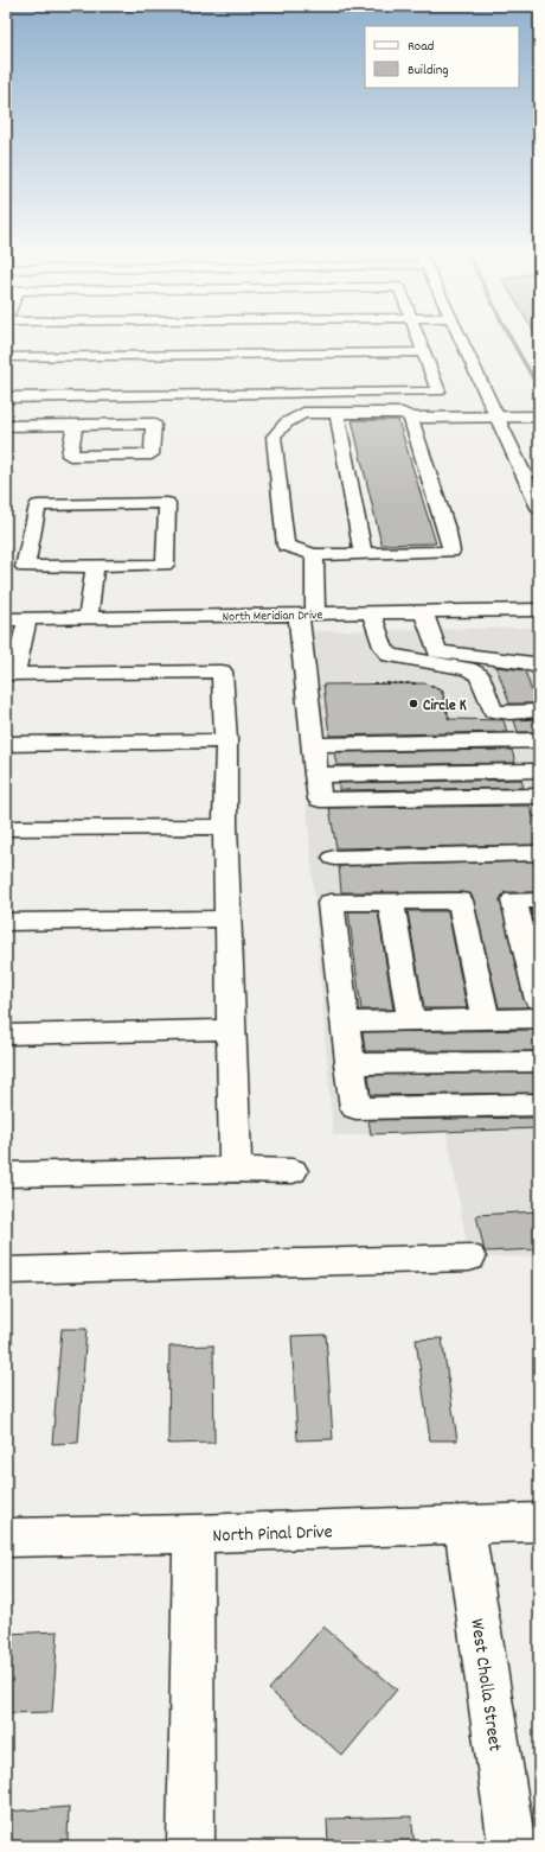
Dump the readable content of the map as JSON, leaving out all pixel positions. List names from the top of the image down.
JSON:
{
  "streets": {
    "street": ["North Meridian Drive", "North Pinal Drive", "West Cholla Street"]
  },
  "crossings": [
    ["North Pinal Drive", "West Cholla Street"]
  ],
  "places": ["Circle K"],
  "legend": ["Road", "Building"]
}
